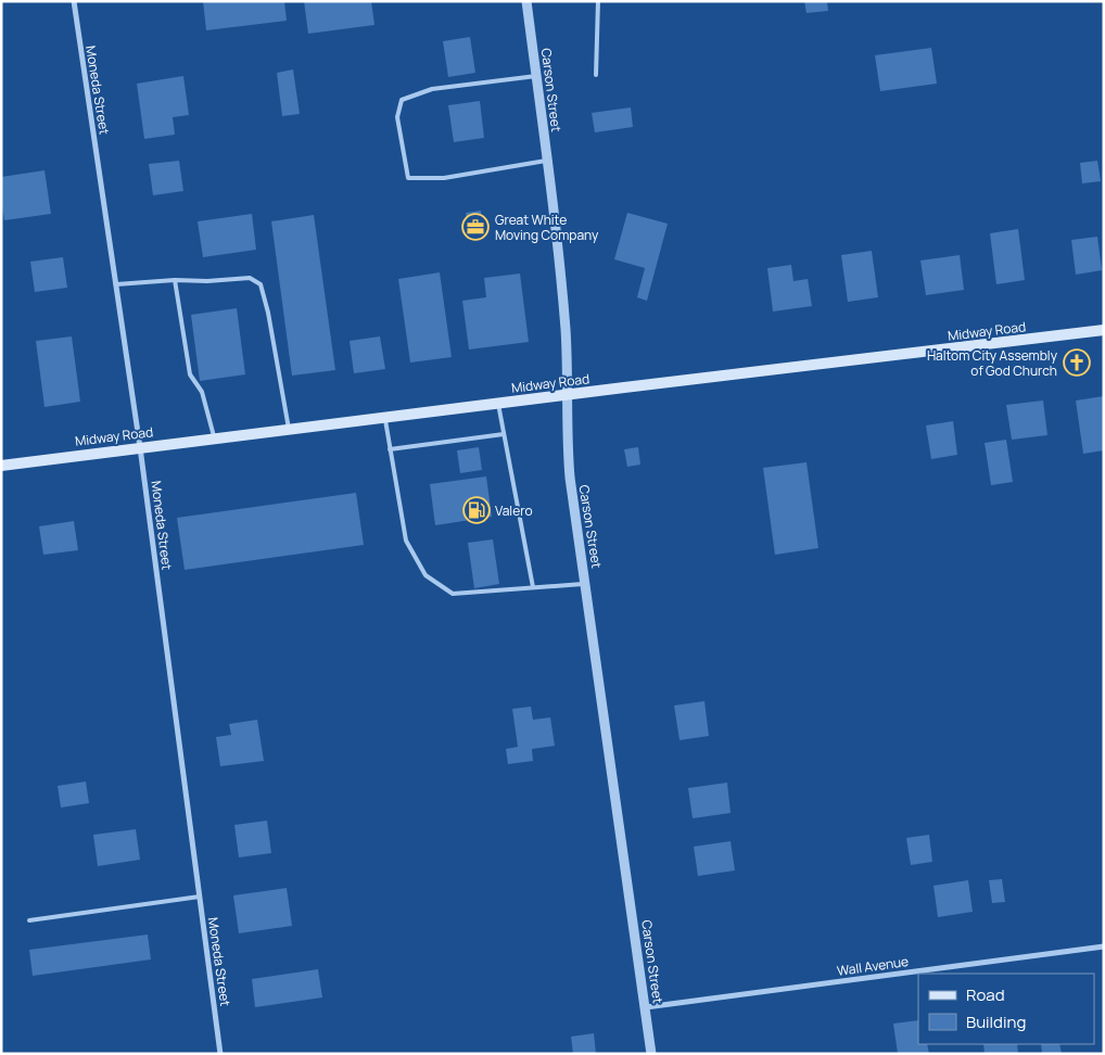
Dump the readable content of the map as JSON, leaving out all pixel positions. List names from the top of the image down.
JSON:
{
  "streets": {
    "main road": ["Midway Road"],
    "street": ["Moneda Street", "Carson Street", "Wall Avenue"]
  },
  "crossings": [
    ["Moneda Street", "Midway Road"],
    ["Carson Street", "Midway Road"],
    ["Carson Street", "Wall Avenue"]
  ],
  "places": {
    "office": ["Great White Moving Company"],
    "church": ["Haltom City Assembly of God Church"],
    "fuel station": ["Valero"]
  },
  "legend": ["Road", "Building"]
}
